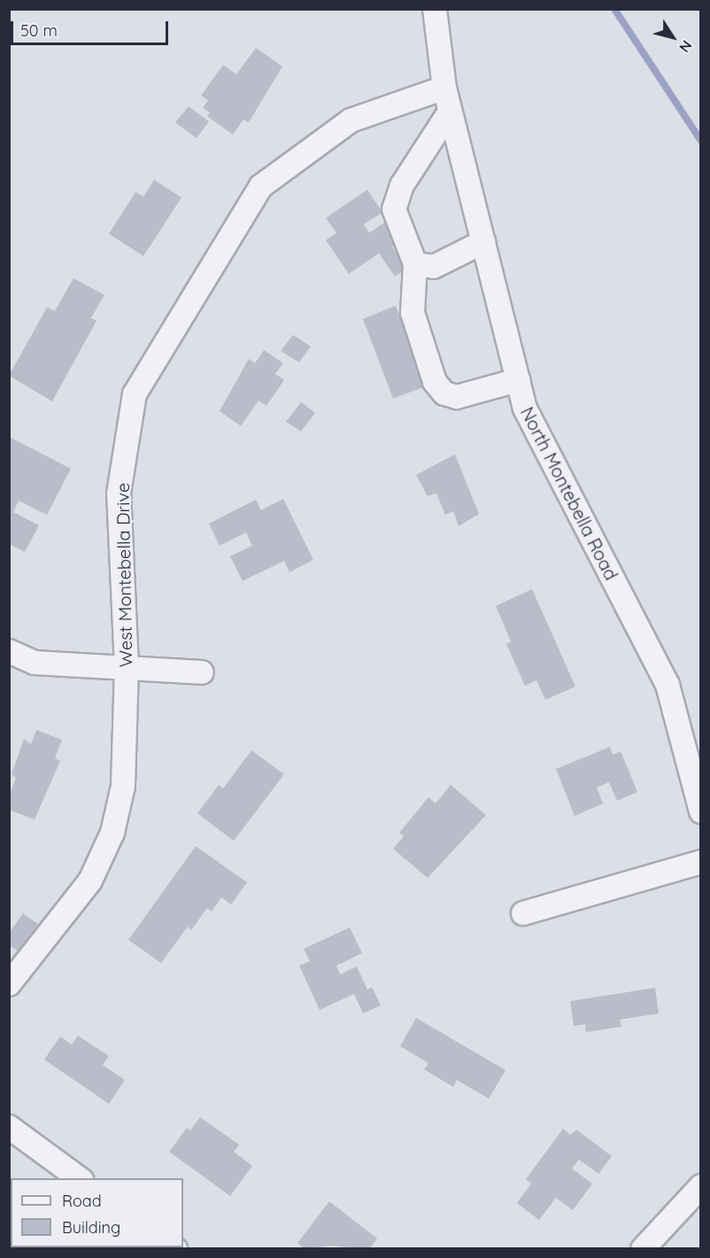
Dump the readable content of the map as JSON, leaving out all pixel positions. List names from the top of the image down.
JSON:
{
  "streets": {
    "street": ["North Montebella Road", "West Montebella Drive"]
  },
  "crossings": [
    ["North Montebella Road", "West Montebella Drive"]
  ],
  "legend": ["Road", "Building"],
  "scale_bar": "50 m",
  "north": "bottom right"
}
